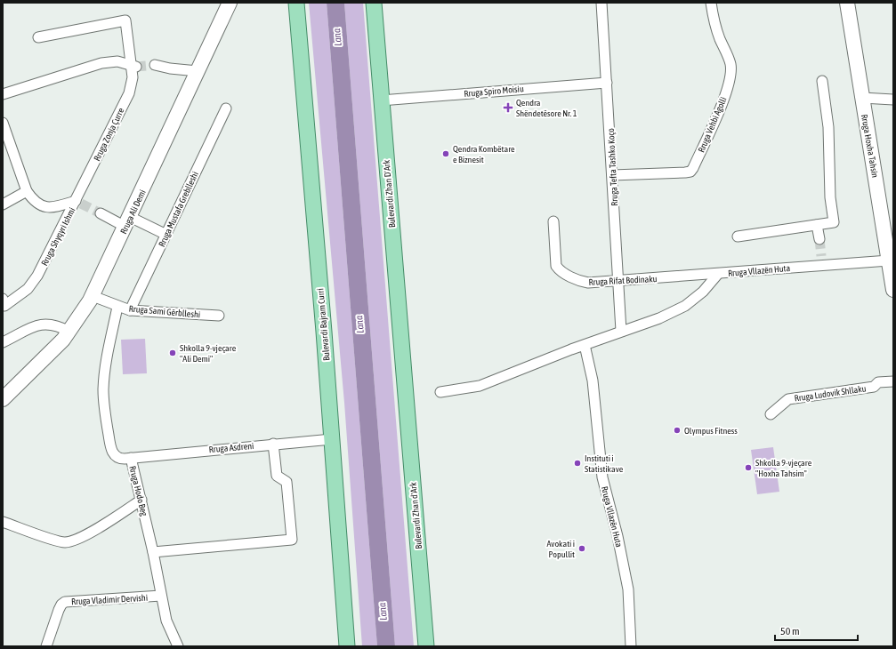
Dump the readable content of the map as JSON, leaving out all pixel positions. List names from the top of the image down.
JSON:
{
  "streets": {
    "main road": [
      "Rruga Hoxha Tahsin",
      "Bulevardi Zhan D'Ark",
      "Rruga Ali Demi",
      "Bulevardi Bajram Curri",
      "Bulevardi Zhan d'Ark"
    ],
    "street": [
      "Rruga Spiro Moisiu",
      "Rruga Vehbi Agolli",
      "Rruga Zonja Çurre",
      "Rruga Tefta Tashko Koço",
      "Rruga Mustafa Greblleshi",
      "Rruga Shyqyri Ishmi",
      "Rruga Vllazën Huta",
      "Rruga Rifat Bodinaku",
      "Rruga Sami Gërblleshi",
      "Rruga Ludovik Shllaku",
      "Rruga Asdreni",
      "Rruga Hodo Beg",
      "Rruga Vladimir Dervishi"
    ]
  },
  "crossings": [
    ["Rruga Spiro Moisiu", "Rruga Tefta Tashko Koço"],
    ["Rruga Spiro Moisiu", "Bulevardi Zhan D'Ark"],
    ["Rruga Vehbi Agolli", "Rruga Tefta Tashko Koço"],
    ["Rruga Zonja Çurre", "Rruga Shyqyri Ishmi"],
    ["Rruga Hoxha Tahsin", "Rruga Vllazën Huta"],
    ["Rruga Tefta Tashko Koço", "Rruga Vllazën Huta"],
    ["Rruga Tefta Tashko Koço", "Rruga Rifat Bodinaku"],
    ["Bulevardi Zhan D'Ark", "Bulevardi Zhan d'Ark"],
    ["Rruga Mustafa Greblleshi", "Rruga Sami Gërblleshi"],
    ["Rruga Ali Demi", "Rruga Sami Gërblleshi"],
    ["Rruga Vllazën Huta", "Rruga Rifat Bodinaku"],
    ["Rruga Sami Gërblleshi", "Rruga Hodo Beg"],
    ["Bulevardi Bajram Curri", "Rruga Asdreni"],
    ["Rruga Asdreni", "Rruga Hodo Beg"],
    ["Rruga Hodo Beg", "Rruga Vladimir Dervishi"]
  ],
  "water": ["Lana"],
  "places": {
    "health": ["Qendra Shëndetësore Nr. 1"],
    "other": [
      "Qendra Kombëtare e Biznesit",
      "Shkolla 9-vjeçare \"Ali Demi\"",
      "Olympus Fitness",
      "Instituti i Statistikave",
      "Shkolla 9-vjeçare \"Hoxha Tahsim\"",
      "Avokati i Popullit"
    ]
  },
  "scale_bar": "50 m"
}
